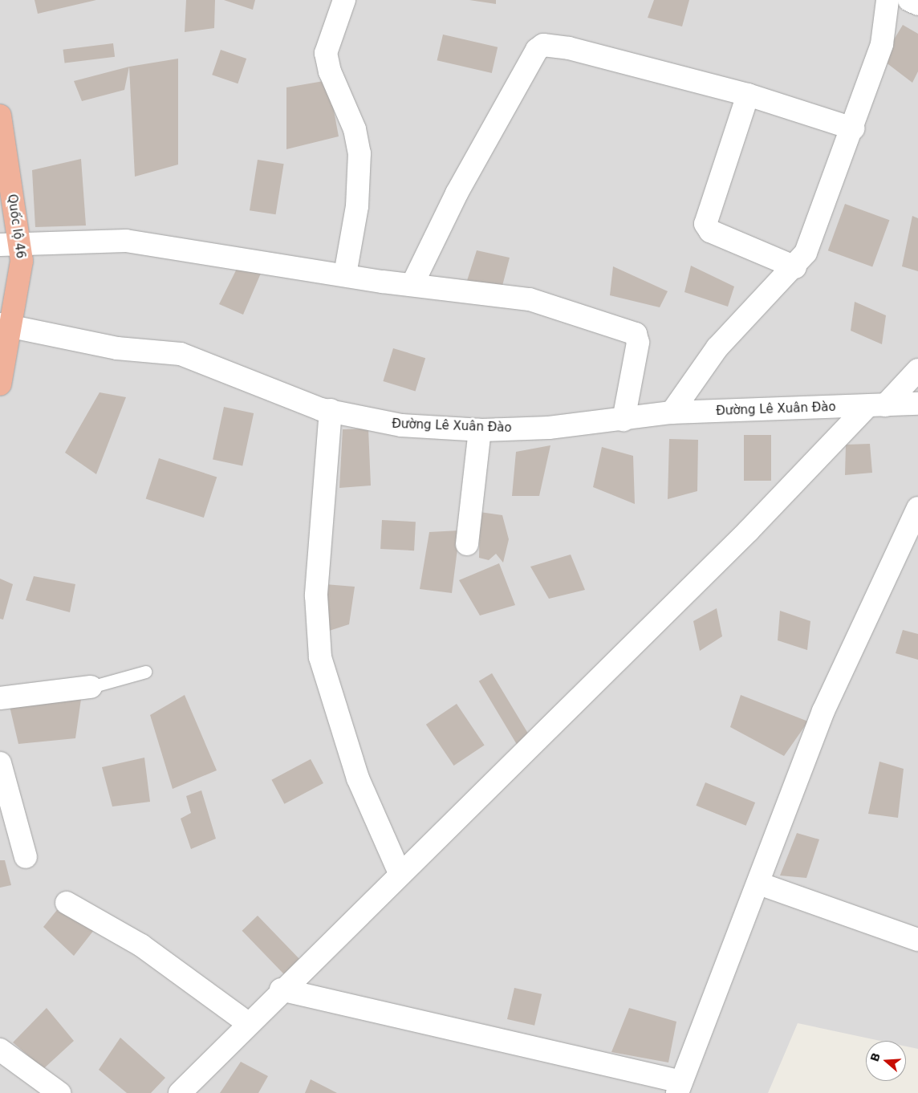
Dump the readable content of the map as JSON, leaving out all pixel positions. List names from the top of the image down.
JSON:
{
  "streets": {
    "highway": ["Quốc lộ 46"],
    "street": ["Đường Lê Xuân Đào"]
  },
  "crossings": [
    ["Quốc lộ 46", "Đường Lê Xuân Đào"]
  ],
  "north": "left"
}
